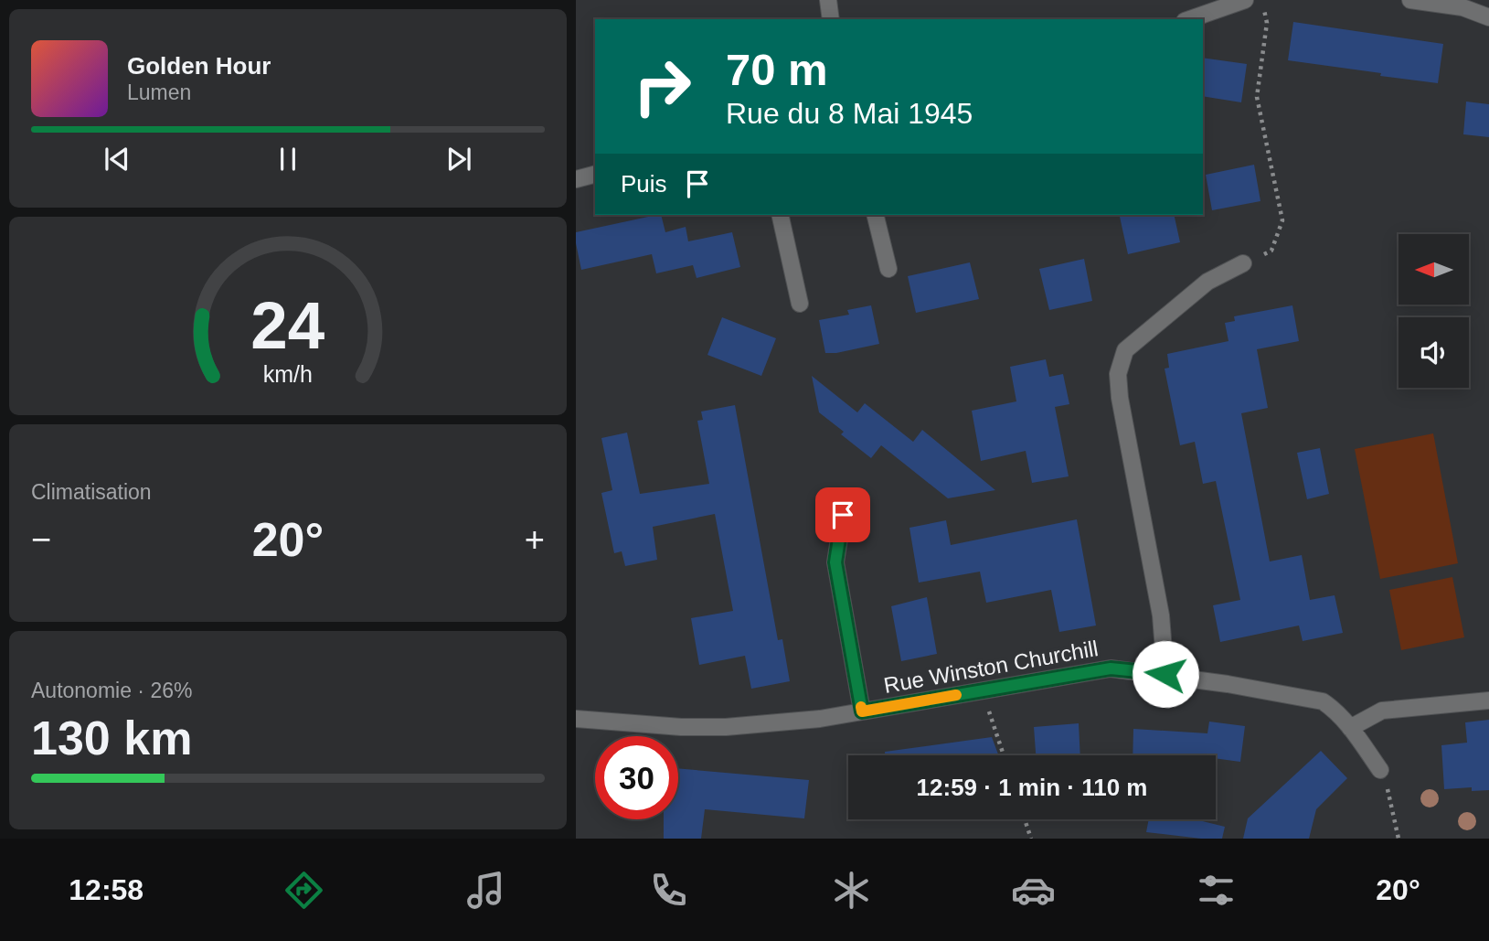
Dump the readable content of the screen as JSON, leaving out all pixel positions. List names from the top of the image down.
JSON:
{
  "streets": {
    "street": ["Rue Winston Churchill"]
  },
  "north": "left",
  "page": {
    "turn": ["70 m", "Rue du 8 Mai 1945"],
    "song": ["Golden Hour", "Lumen"],
    "then": "Puis",
    "tile": [
      "Climatisation",
      ["Autonomie · 26%", "130 km"]
    ],
    "heat": ["−", "20°", "+"],
    "limit": "30",
    "trip": "12:59 · 1 min · 110 m",
    "tabs": ["12:58", "20°"],
    "gauge": ["24", "km/h"]
  }
}
